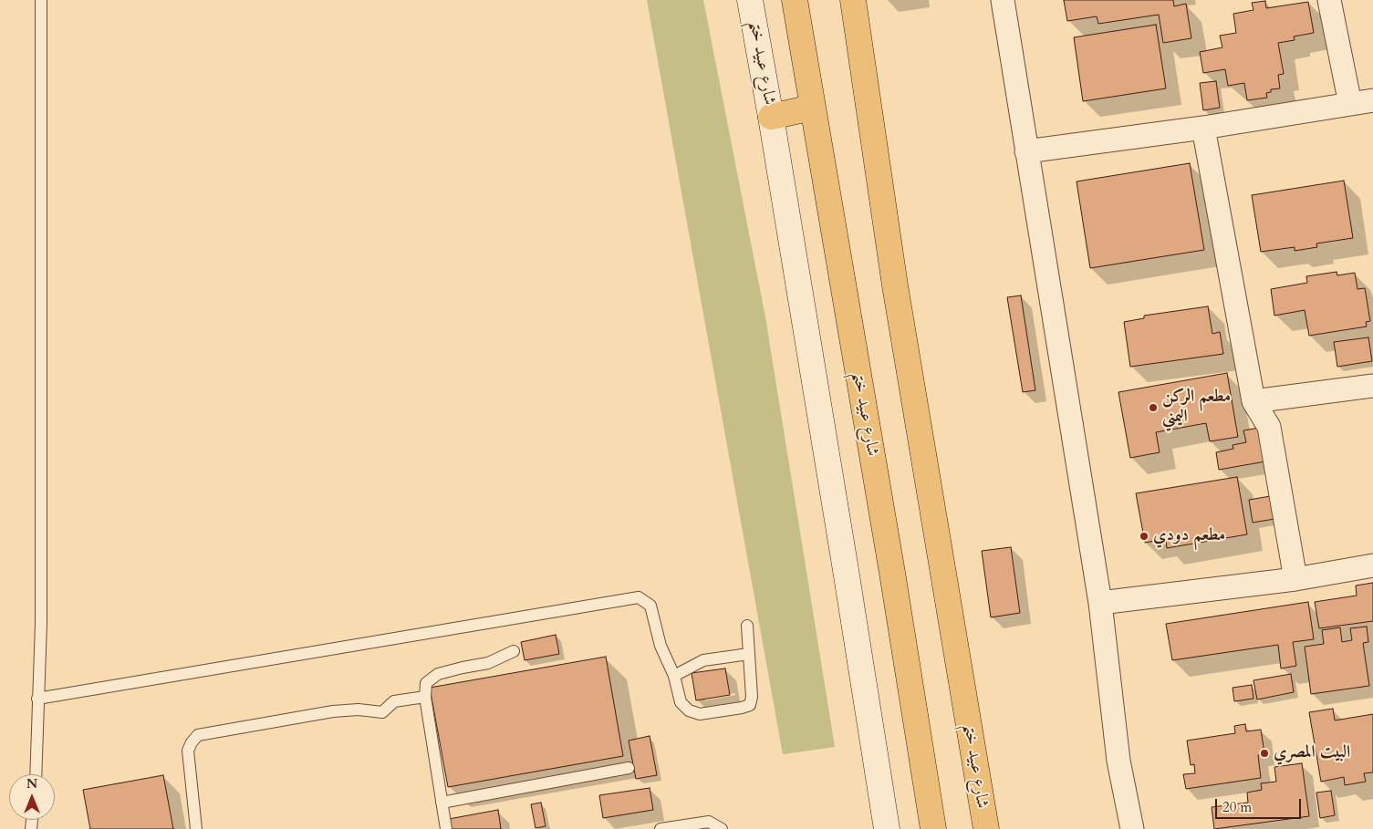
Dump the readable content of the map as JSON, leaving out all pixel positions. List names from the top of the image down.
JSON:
{
  "streets": {
    "main road": ["شارع عبيد ختم"]
  },
  "places": ["مطعم الركن اليمني", "مطعم دودي", "البيت المصري"],
  "scale_bar": "20 m",
  "north": "top"
}
